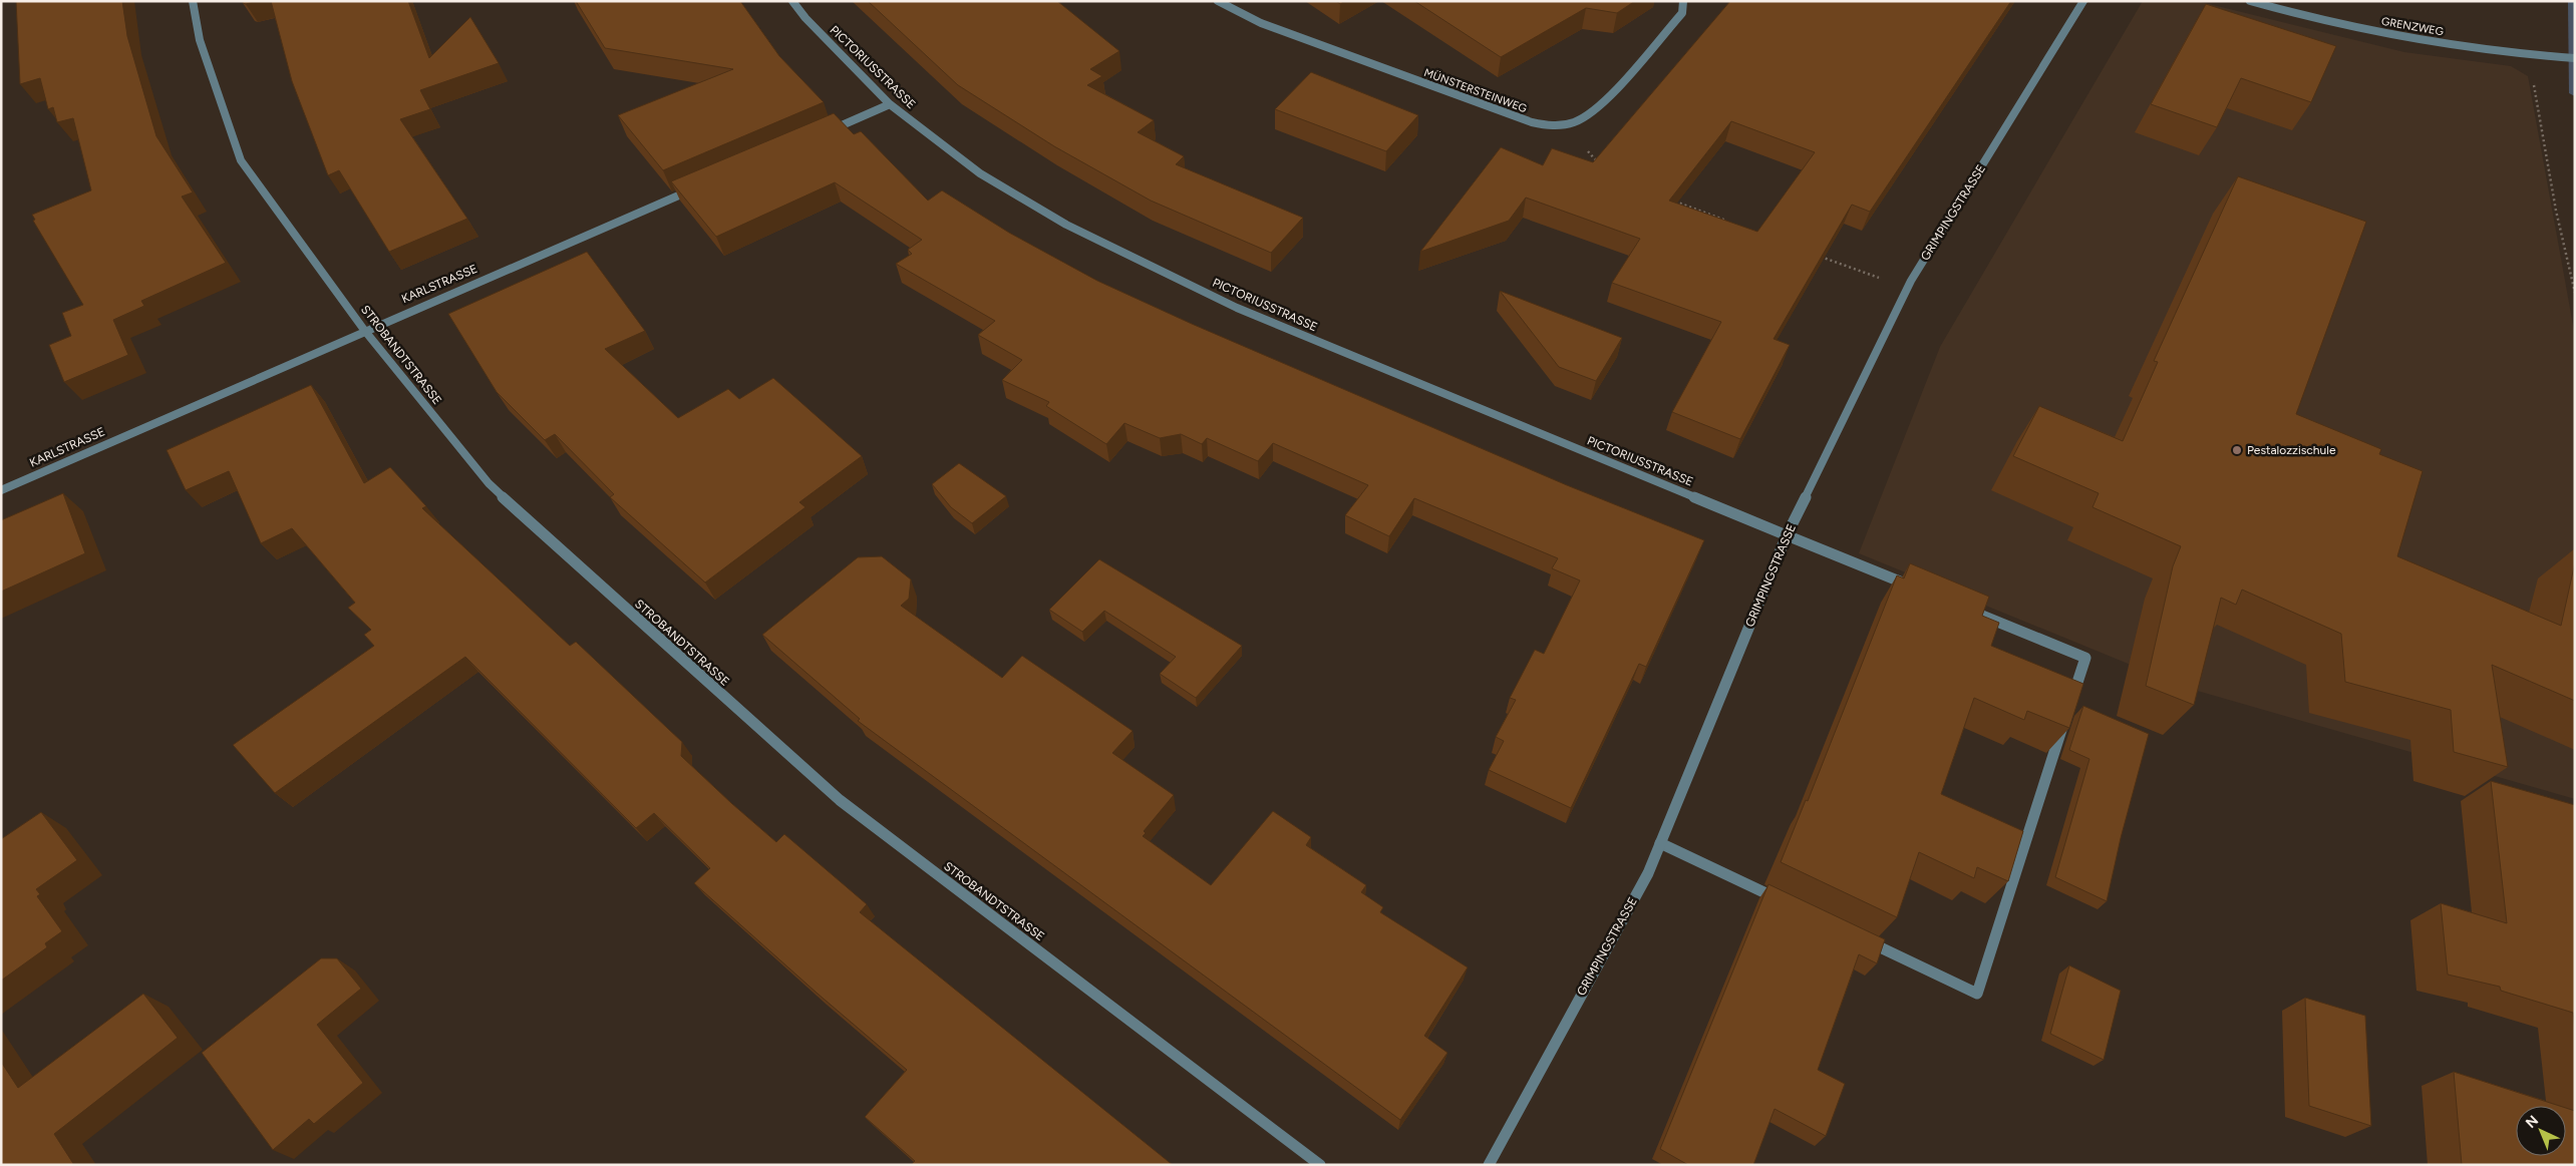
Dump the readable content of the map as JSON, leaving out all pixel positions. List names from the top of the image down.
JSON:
{
  "streets": {
    "street": [
      "GRENZWEG",
      "PICTORIUSSTRASSE",
      "MÜNSTERSTEINWEG",
      "GRIMPINGSTRASSE",
      "KARLSTRASSE",
      "STROBANDTSTRASSE"
    ]
  },
  "crossings": [
    ["PICTORIUSSTRASSE", "GRIMPINGSTRASSE"],
    ["KARLSTRASSE", "STROBANDTSTRASSE"]
  ],
  "places": ["Pestalozzischule"],
  "north": "top left"
}
